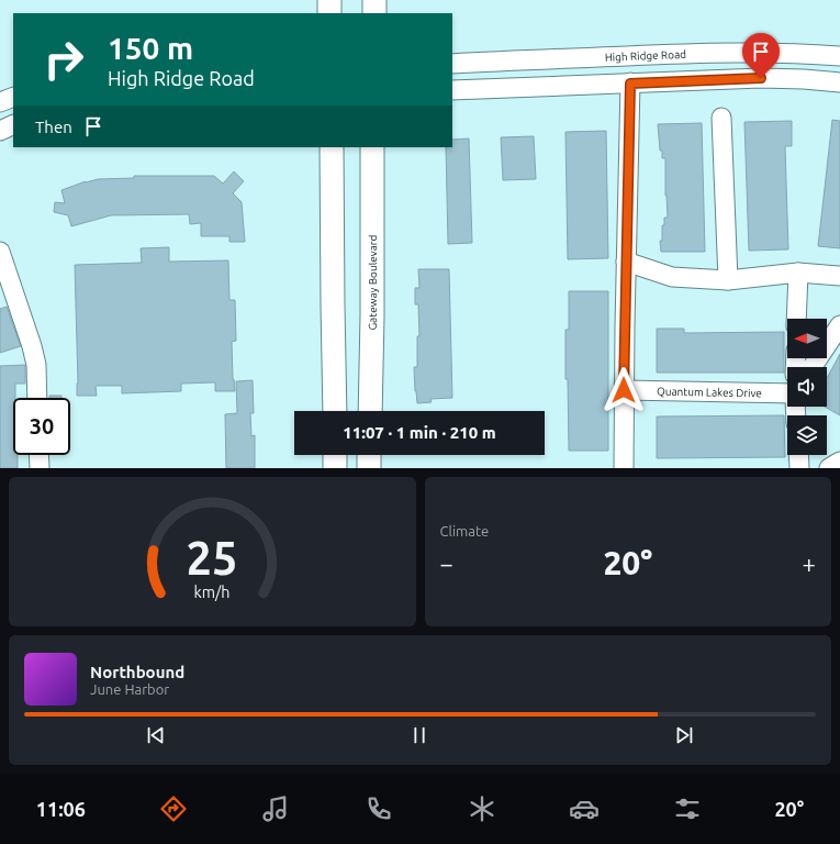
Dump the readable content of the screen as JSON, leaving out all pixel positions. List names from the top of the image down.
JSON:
{
  "streets": {
    "main road": ["Gateway Boulevard"],
    "street": ["High Ridge Road", "Quantum Lakes Drive"]
  },
  "north": "left",
  "page": {
    "turn": ["150 m", "High Ridge Road"],
    "then": "Then",
    "limit": "30",
    "trip": "11:07 · 1 min · 210 m",
    "tile": "Climate",
    "heat": ["−", "20°", "+"],
    "song": ["Northbound", "June Harbor"],
    "tabs": ["11:06", "20°"],
    "gauge": ["25", "km/h"]
  }
}
